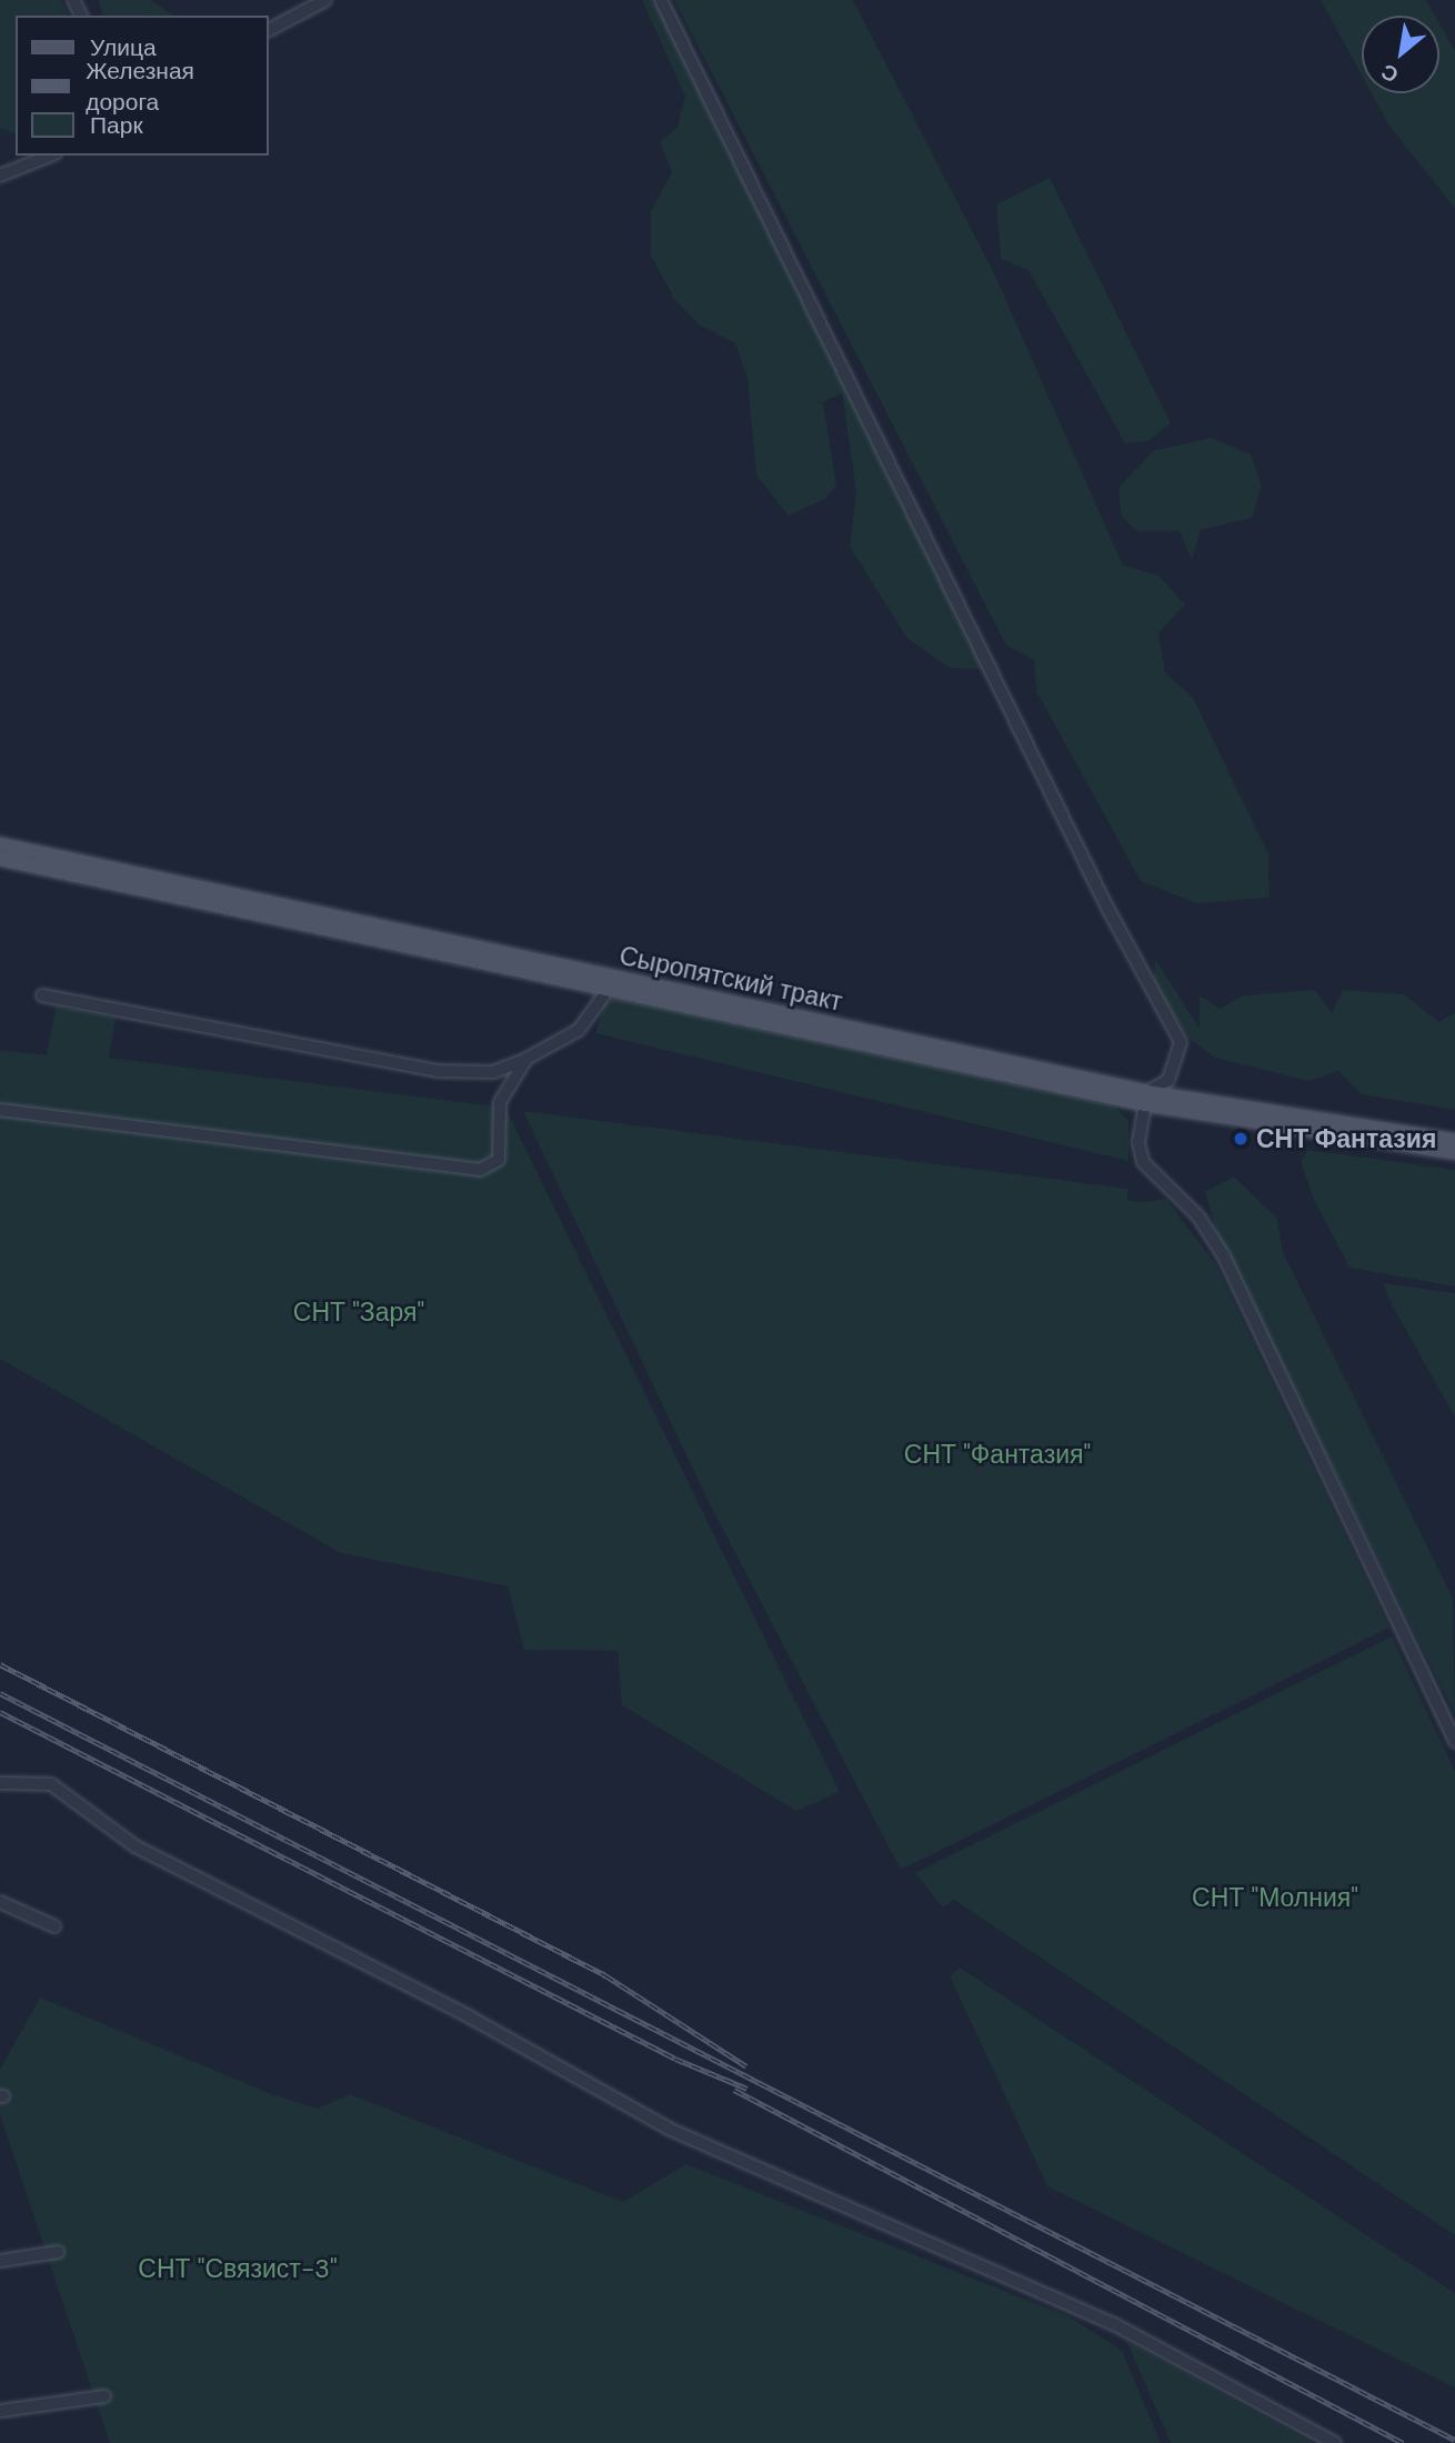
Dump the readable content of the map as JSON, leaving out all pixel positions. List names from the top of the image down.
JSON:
{
  "streets": {
    "main road": ["Сыропятский тракт"]
  },
  "parks": [
    "СНТ \"Заря\"",
    "СНТ \"Фантазия\"",
    "СНТ \"Молния\"",
    "СНТ \"Связист-3\""
  ],
  "places": ["СНТ Фантазия"],
  "legend": ["Улица", "Железная дорога", "Парк"],
  "north": "bottom left"
}
